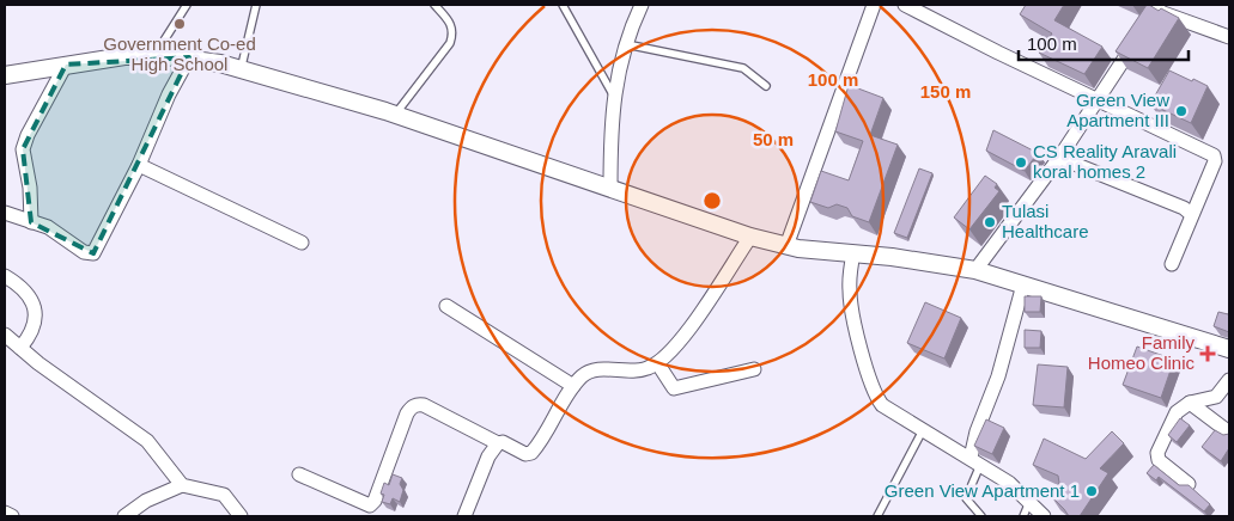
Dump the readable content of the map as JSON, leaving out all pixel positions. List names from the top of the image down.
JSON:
{
  "places": {
    "other": [
      "Government Co-ed High School",
      "Green View Apartment III",
      "CS Reality Aravali koral homes 2",
      "Tulasi Healthcare",
      "Green View Apartment 1"
    ],
    "health": ["Family Homeo Clinic"]
  },
  "scale_bar": "100 m",
  "rings": ["100 m", "150 m", "50 m"]
}
